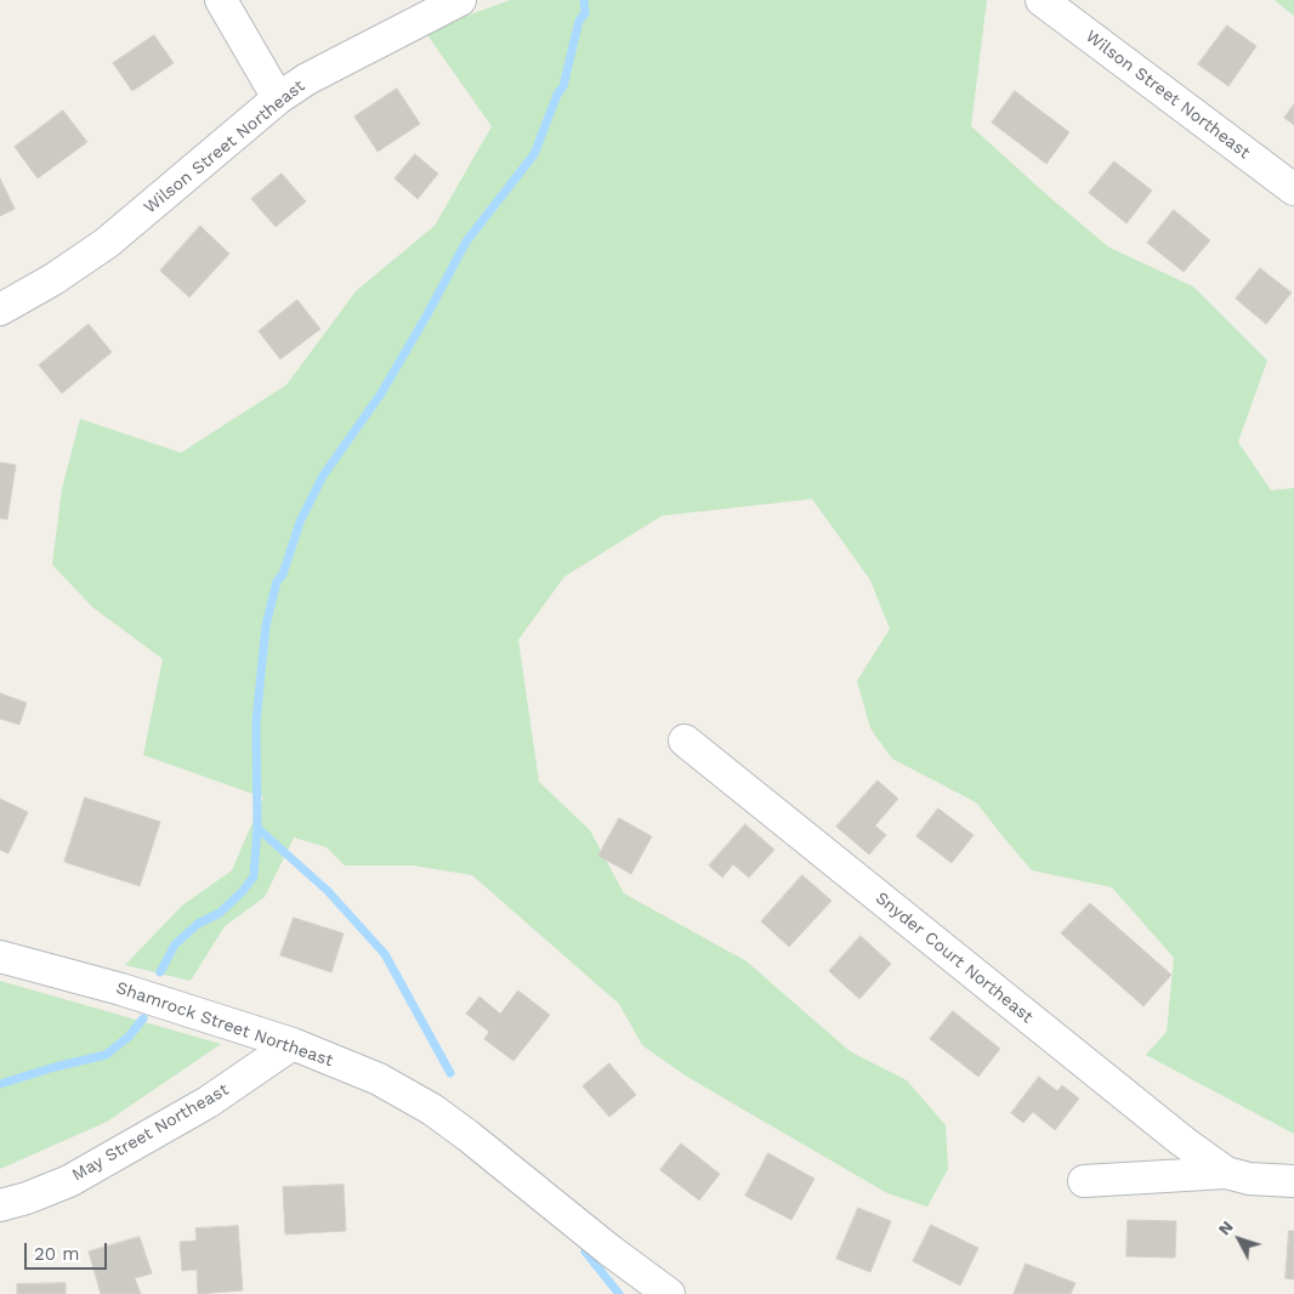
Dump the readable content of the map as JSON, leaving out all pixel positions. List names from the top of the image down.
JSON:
{
  "streets": {
    "street": [
      "Wilson Street Northeast",
      "Snyder Court Northeast",
      "Shamrock Street Northeast",
      "May Street Northeast"
    ]
  },
  "crossings": [
    ["Shamrock Street Northeast", "May Street Northeast"]
  ],
  "scale_bar": "20 m",
  "north": "top left"
}
